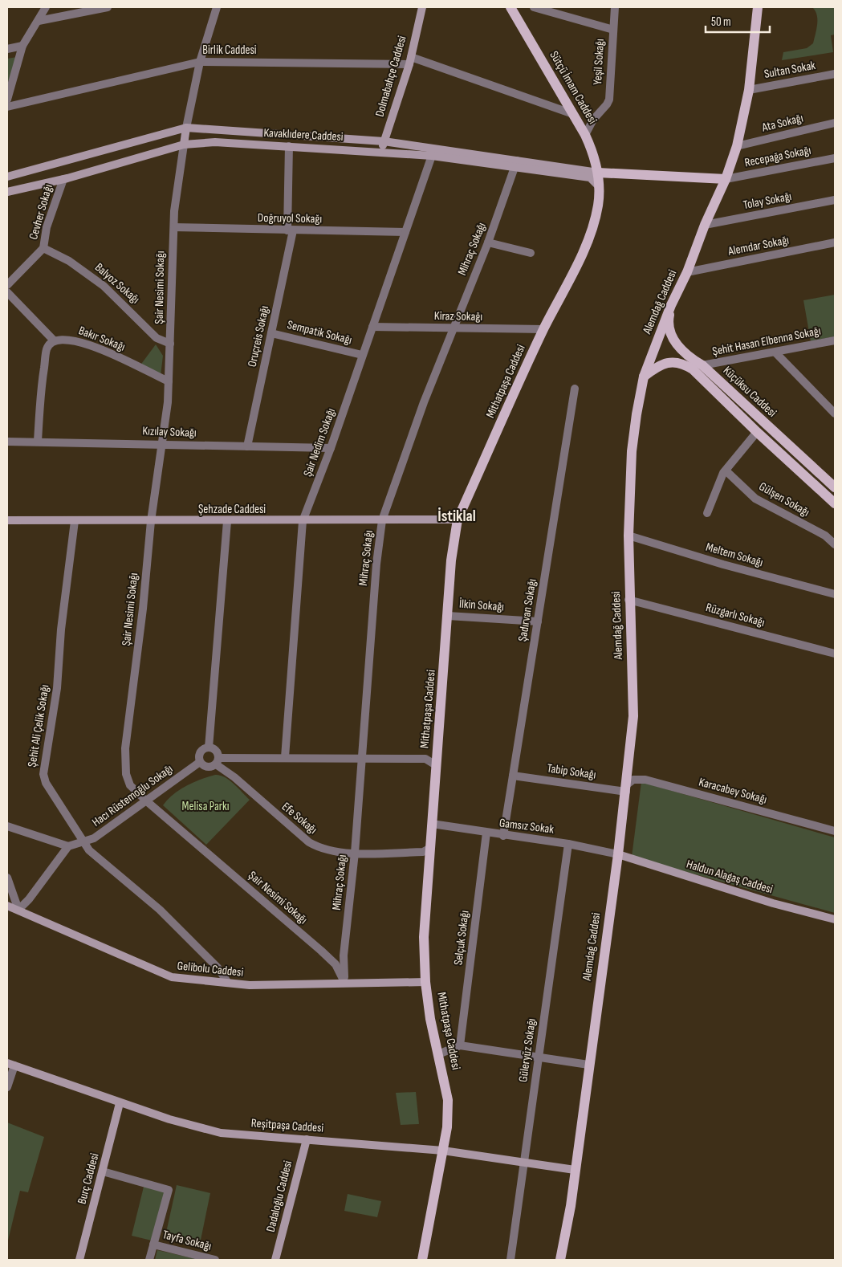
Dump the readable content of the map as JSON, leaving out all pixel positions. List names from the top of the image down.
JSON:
{
  "streets": {
    "main road": [
      "Sütçü İmam Caddesi",
      "Alemdağ Caddesi",
      "Mithatpaşa Caddesi",
      "Küçüksu Caddesi"
    ],
    "street": [
      "Birlik Caddesi",
      "Yeşil Sokağı",
      "Sultan Sokak",
      "Dolmabahçe Caddesi",
      "Ata Sokağı",
      "Kavaklıdere Caddesi",
      "Recepağa Sokağı",
      "Tolay Sokağı",
      "Cevher Sokağı",
      "Doğruyol Sokağı",
      "Alemdar Sokağı",
      "Mihraç Sokağı",
      "Balyoz Sokağı",
      "Şair Nesimi Sokağı",
      "Kiraz Sokağı",
      "Sempatik Sokağı",
      "Oruçreis Sokağı",
      "Bakır Sokağı",
      "Şehit Hasan Elbenna Sokağı",
      "Kızılay Sokağı",
      "Şair Nedim Sokağı",
      "Gülşen Sokağı",
      "Şehzade Caddesi",
      "Meltem Sokağı",
      "İlkin Sokağı",
      "Şadırvan Sokağı",
      "Rüzgarlı Sokağı",
      "Şehit Ali Çelik Sokağı",
      "Tabip Sokağı",
      "Karacabey Sokağı",
      "Hacı Rüstemoğlu Sokağı",
      "Efe Sokağı",
      "Gamsız Sokak",
      "Haldun Alagaş Caddesi",
      "Selçuk Sokağı",
      "Gelibolu Caddesi",
      "Güleryüz Sokağı",
      "Reşitpaşa Caddesi",
      "Burç Caddesi",
      "Dadaloğlu Caddesi",
      "Tayfa Sokağı"
    ]
  },
  "crossings": [
    ["Birlik Caddesi", "Dolmabahçe Caddesi"],
    ["Birlik Caddesi", "Sütçü İmam Caddesi"],
    ["Yeşil Sokağı", "Sütçü İmam Caddesi"],
    ["Sultan Sokak", "Alemdağ Caddesi"],
    ["Dolmabahçe Caddesi", "Kavaklıdere Caddesi"],
    ["Sütçü İmam Caddesi", "Kavaklıdere Caddesi"],
    ["Sütçü İmam Caddesi", "Mithatpaşa Caddesi"],
    ["Ata Sokağı", "Alemdağ Caddesi"],
    ["Kavaklıdere Caddesi", "Cevher Sokağı"],
    ["Kavaklıdere Caddesi", "Mihraç Sokağı"],
    ["Kavaklıdere Caddesi", "Şair Nesimi Sokağı"],
    ["Kavaklıdere Caddesi", "Oruçreis Sokağı"],
    ["Kavaklıdere Caddesi", "Mithatpaşa Caddesi"],
    ["Kavaklıdere Caddesi", "Şair Nedim Sokağı"],
    ["Recepağa Sokağı", "Alemdağ Caddesi"],
    ["Tolay Sokağı", "Alemdağ Caddesi"],
    ["Cevher Sokağı", "Balyoz Sokağı"],
    ["Doğruyol Sokağı", "Şair Nesimi Sokağı"],
    ["Doğruyol Sokağı", "Oruçreis Sokağı"],
    ["Doğruyol Sokağı", "Şair Nedim Sokağı"],
    ["Alemdar Sokağı", "Alemdağ Caddesi"],
    ["Mihraç Sokağı", "Şair Nesimi Sokağı"],
    ["Mihraç Sokağı", "Kiraz Sokağı"],
    ["Mihraç Sokağı", "Şehzade Caddesi"],
    ["Mihraç Sokağı", "Efe Sokağı"],
    ["Mihraç Sokağı", "Gelibolu Caddesi"],
    ["Balyoz Sokağı", "Şair Nesimi Sokağı"],
    ["Şair Nesimi Sokağı", "Bakır Sokağı"],
    ["Şair Nesimi Sokağı", "Kızılay Sokağı"],
    ["Şair Nesimi Sokağı", "Şehzade Caddesi"],
    ["Şair Nesimi Sokağı", "Hacı Rüstemoğlu Sokağı"],
    ["Şair Nesimi Sokağı", "Gelibolu Caddesi"],
    ["Alemdağ Caddesi", "Küçüksu Caddesi"],
    ["Alemdağ Caddesi", "Meltem Sokağı"],
    ["Alemdağ Caddesi", "Rüzgarlı Sokağı"],
    ["Alemdağ Caddesi", "Tabip Sokağı"],
    ["Alemdağ Caddesi", "Karacabey Sokağı"],
    ["Alemdağ Caddesi", "Gamsız Sokak"],
    ["Alemdağ Caddesi", "Haldun Alagaş Caddesi"],
    ["Alemdağ Caddesi", "Reşitpaşa Caddesi"],
    ["Kiraz Sokağı", "Mithatpaşa Caddesi"],
    ["Kiraz Sokağı", "Şair Nedim Sokağı"],
    ["Sempatik Sokağı", "Oruçreis Sokağı"],
    ["Sempatik Sokağı", "Şair Nedim Sokağı"],
    ["Oruçreis Sokağı", "Kızılay Sokağı"],
    ["Şehit Hasan Elbenna Sokağı", "Küçüksu Caddesi"],
    ["Mithatpaşa Caddesi", "Şehzade Caddesi"],
    ["Mithatpaşa Caddesi", "İlkin Sokağı"],
    ["Mithatpaşa Caddesi", "Efe Sokağı"],
    ["Mithatpaşa Caddesi", "Gamsız Sokak"],
    ["Mithatpaşa Caddesi", "Gelibolu Caddesi"],
    ["Mithatpaşa Caddesi", "Reşitpaşa Caddesi"],
    ["Kızılay Sokağı", "Şair Nedim Sokağı"],
    ["Şair Nedim Sokağı", "Şehzade Caddesi"],
    ["Şehzade Caddesi", "Şehit Ali Çelik Sokağı"],
    ["İlkin Sokağı", "Şadırvan Sokağı"],
    ["Şadırvan Sokağı", "Tabip Sokağı"],
    ["Şadırvan Sokağı", "Gamsız Sokak"],
    ["Şehit Ali Çelik Sokağı", "Hacı Rüstemoğlu Sokağı"],
    ["Şehit Ali Çelik Sokağı", "Gelibolu Caddesi"],
    ["Tabip Sokağı", "Karacabey Sokağı"],
    ["Hacı Rüstemoğlu Sokağı", "Efe Sokağı"],
    ["Gamsız Sokak", "Haldun Alagaş Caddesi"],
    ["Gamsız Sokak", "Selçuk Sokağı"],
    ["Gamsız Sokak", "Güleryüz Sokağı"],
    ["Güleryüz Sokağı", "Reşitpaşa Caddesi"],
    ["Reşitpaşa Caddesi", "Burç Caddesi"],
    ["Reşitpaşa Caddesi", "Dadaloğlu Caddesi"]
  ],
  "districts": ["İstiklal"],
  "parks": ["Melisa Parkı"],
  "scale_bar": "50 m"
}
